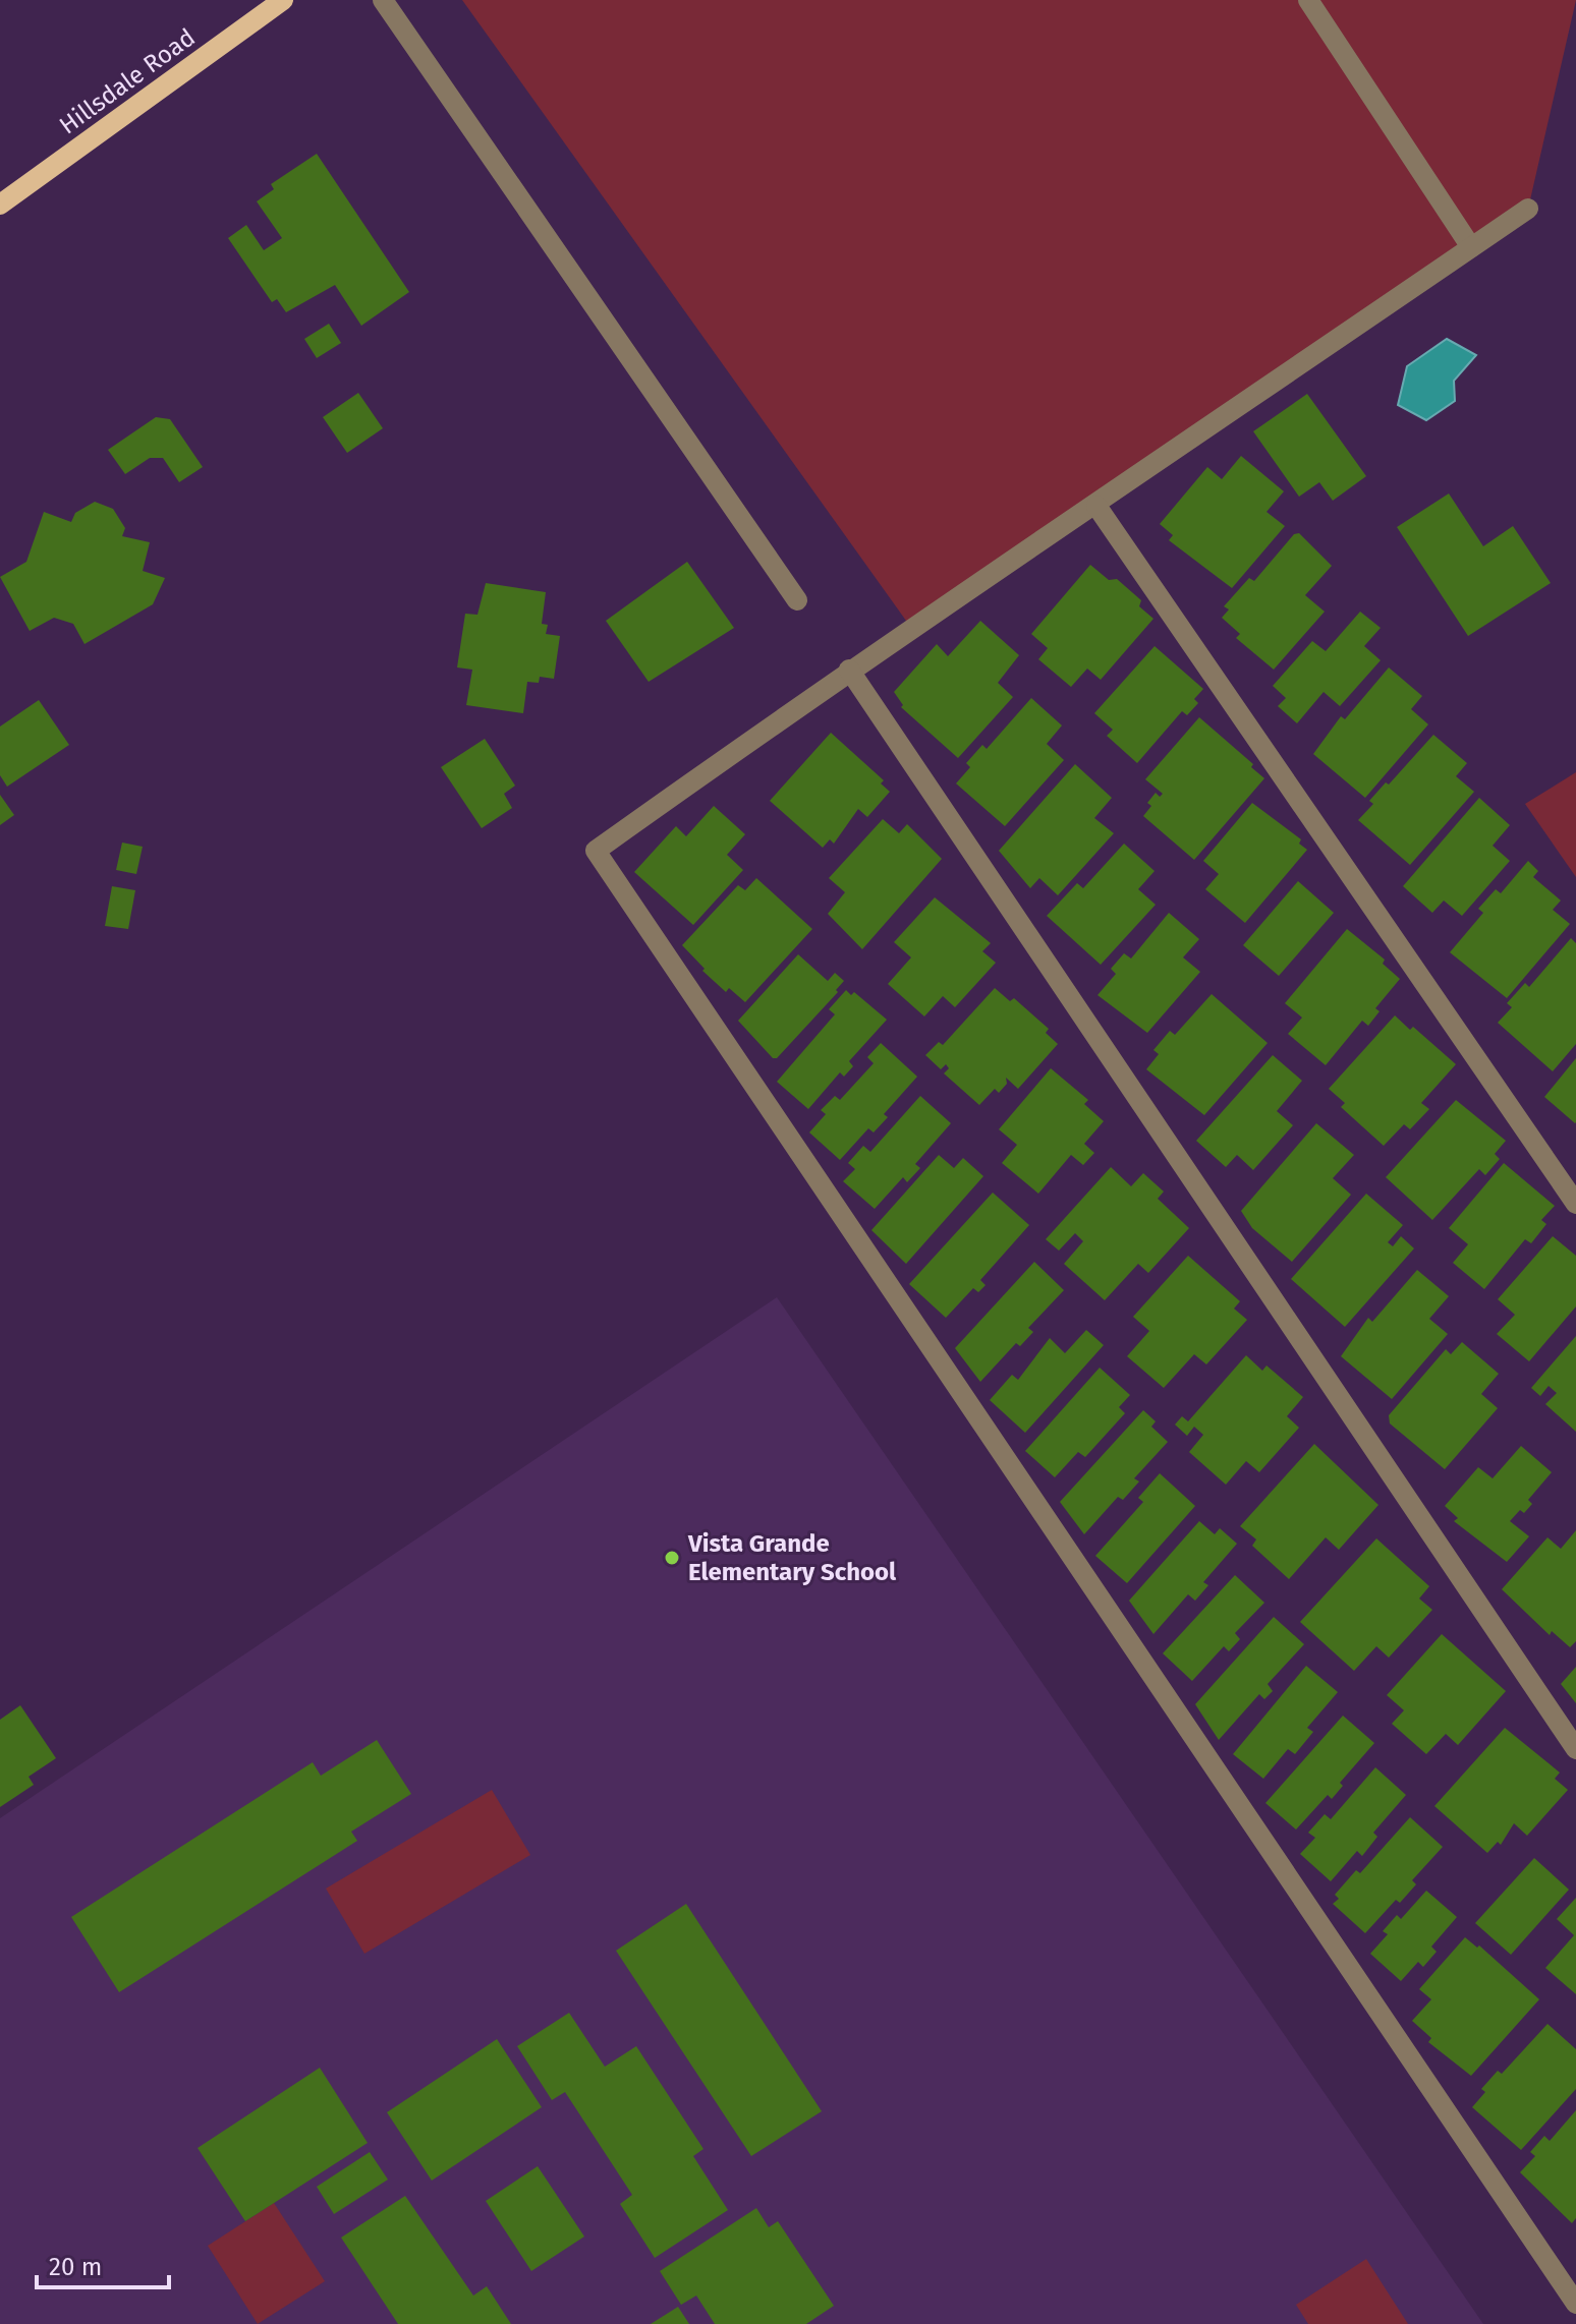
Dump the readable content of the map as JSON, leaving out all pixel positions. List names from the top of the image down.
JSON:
{
  "streets": {
    "main road": ["Hillsdale Road"]
  },
  "places": ["Vista Grande Elementary School"],
  "scale_bar": "20 m"
}
